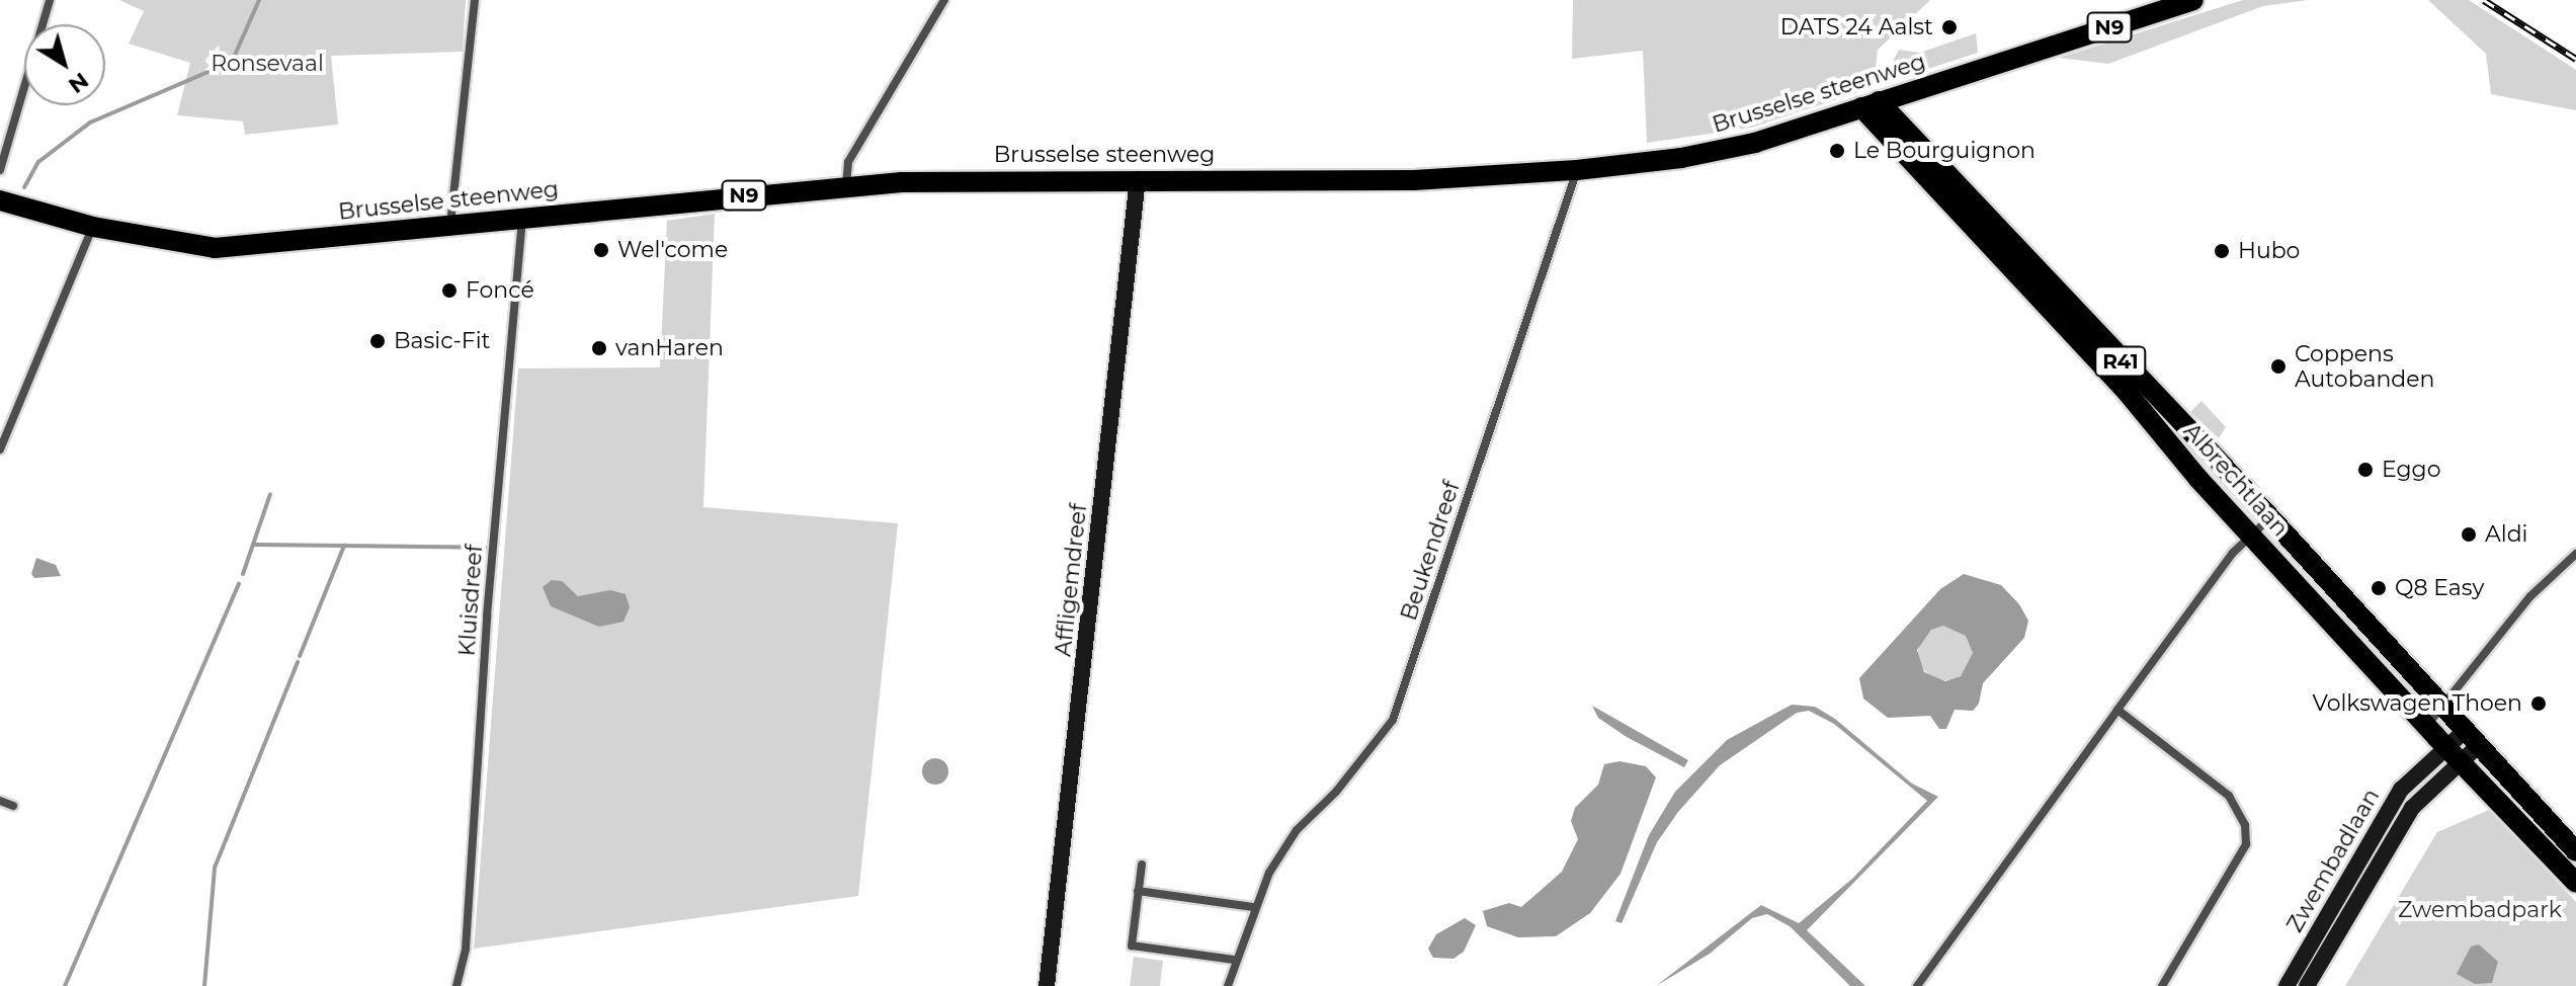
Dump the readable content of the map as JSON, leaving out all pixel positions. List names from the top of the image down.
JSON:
{
  "streets": {
    "main road": [
      "N9",
      "Brusselse steenweg",
      "R41",
      "Albrechtlaan"
    ],
    "street": [
      "Beukendreef",
      "Affligemdreef",
      "Kluisdreef",
      "Zwembadlaan"
    ]
  },
  "crossings": [
    ["Brusselse steenweg", "Albrechtlaan"],
    ["Brusselse steenweg", "Beukendreef"],
    ["Brusselse steenweg", "Affligemdreef"],
    ["Brusselse steenweg", "Kluisdreef"],
    ["Albrechtlaan", "Zwembadlaan"]
  ],
  "parks": ["Ronsevaal", "Zwembadpark"],
  "places": [
    "DATS 24 Aalst",
    "Le Bourguignon",
    "Wel'come",
    "Hubo",
    "Foncé",
    "Basic-Fit",
    "vanHaren",
    "Coppens Autobanden",
    "Eggo",
    "Aldi",
    "Q8 Easy",
    "Volkswagen Thoen"
  ],
  "north": "bottom right"
}
